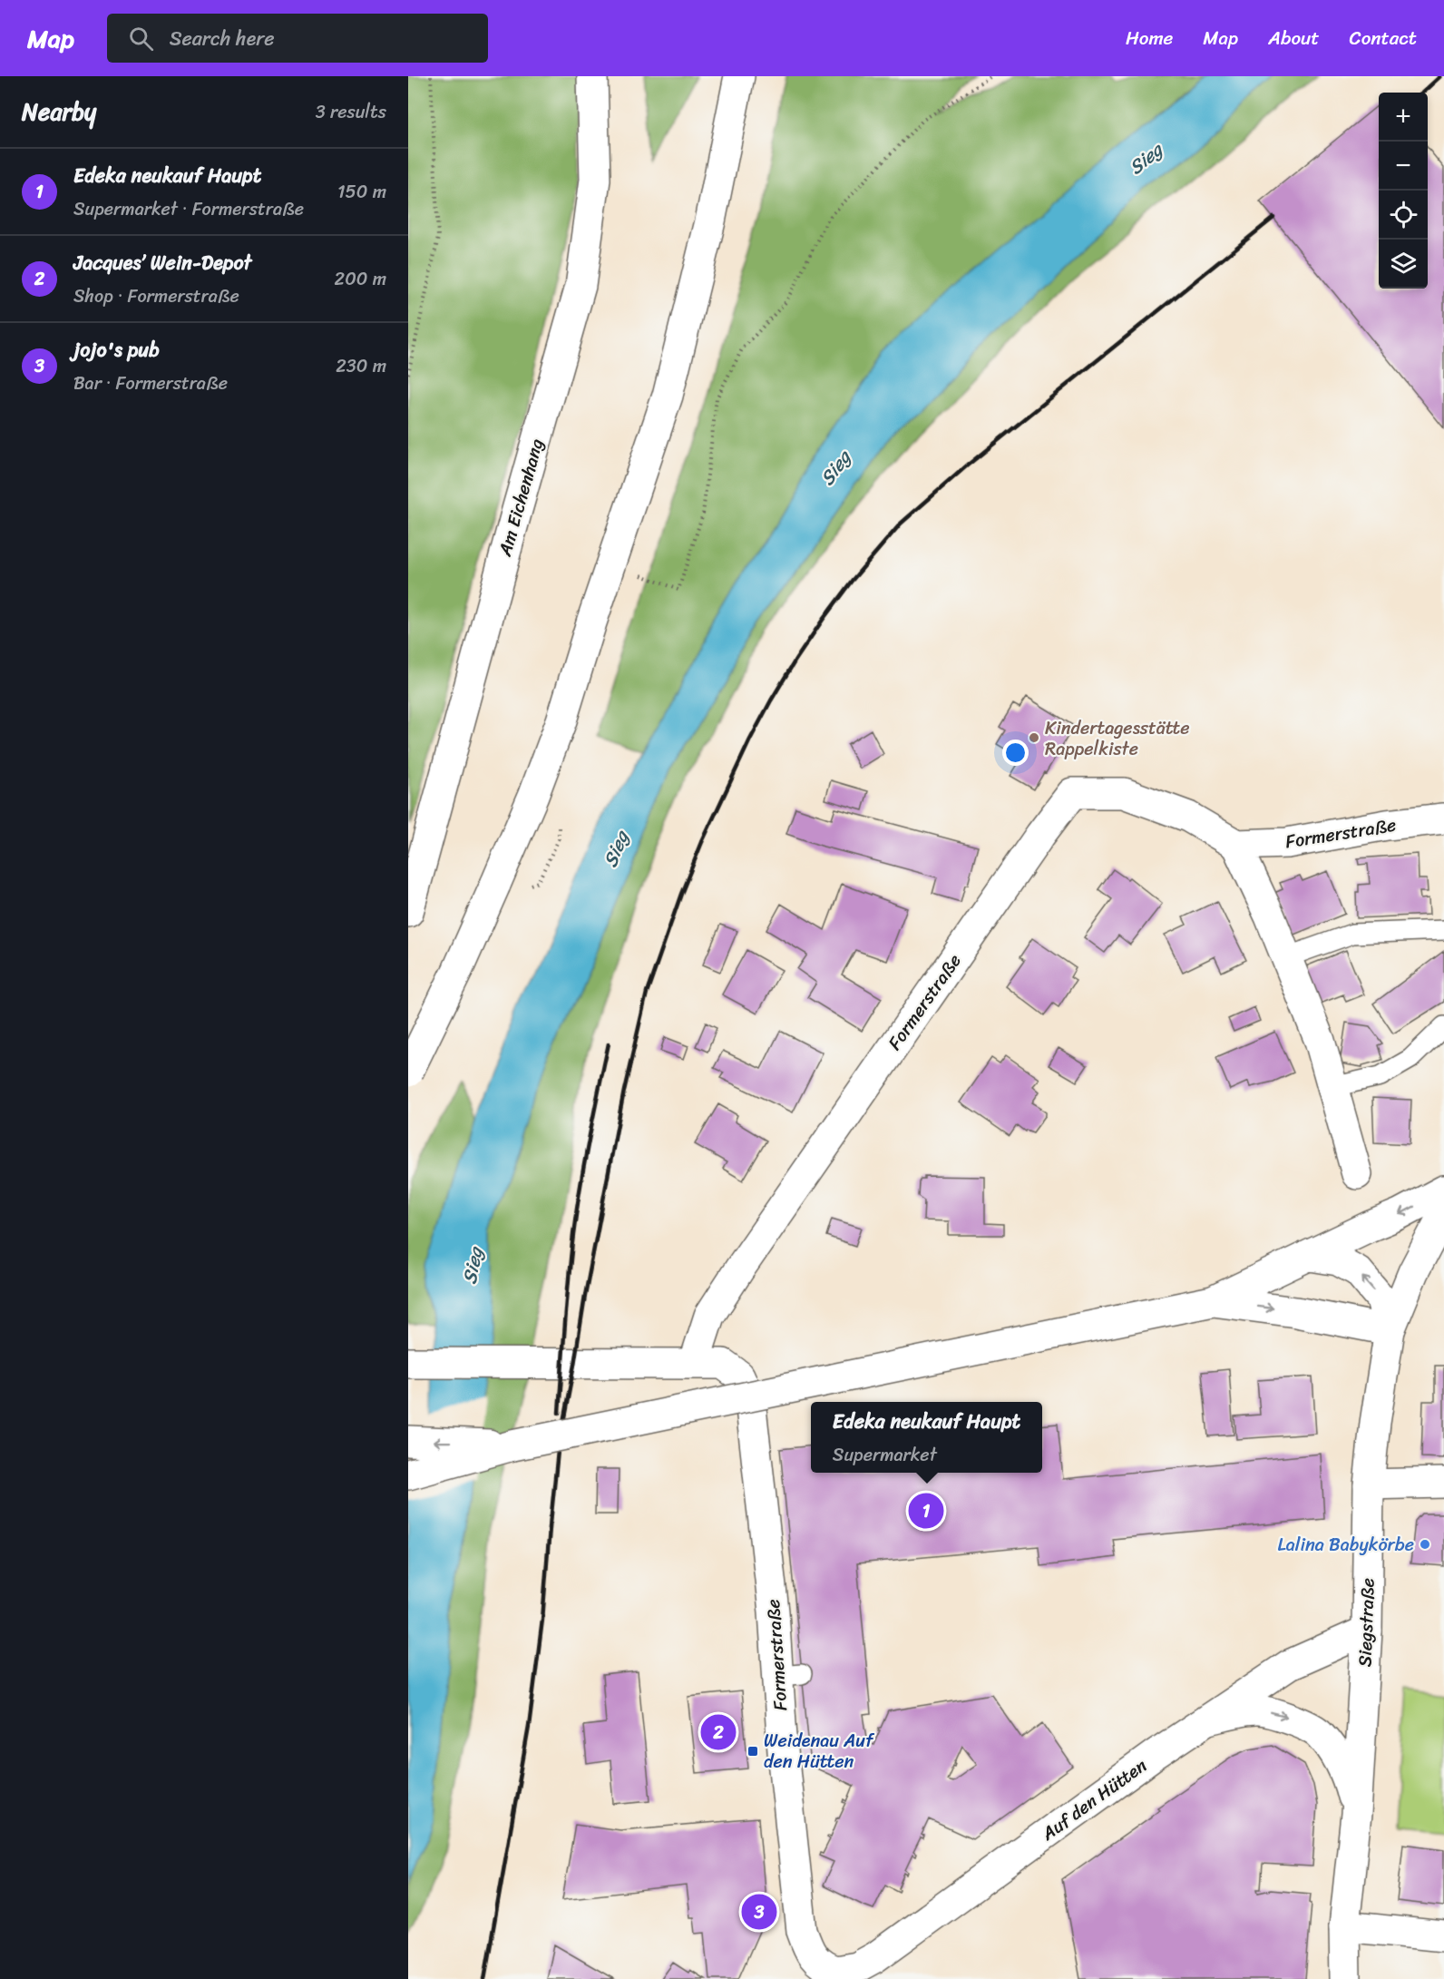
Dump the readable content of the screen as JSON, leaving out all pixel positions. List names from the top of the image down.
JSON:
{
  "streets": {
    "street": [
      "Am Eichenhang",
      "Formerstraße",
      "Siegstraße",
      "Auf den Hütten"
    ]
  },
  "crossings": [
    ["Formerstraße", "Auf den Hütten"],
    ["Siegstraße", "Auf den Hütten"]
  ],
  "water": ["Sieg"],
  "places": {
    "other": ["Kindertagesstätte Rappelkiste", "Lalina Babykörbe"],
    "transit": ["Weidenau Auf den Hütten"]
  },
  "page": {
    "header": "Map",
    "search": "Search here",
    "nav": [
      "Home",
      "Map",
      "About",
      "Contact"
    ],
    "heading": ["Nearby", "3 results"],
    "map_buttons": ["+", "−"],
    "list": [
      {
        "mark": "1",
        "name": "Edeka neukauf Haupt",
        "note": "Supermarket · Formerstraße",
        "value": "150 m"
      },
      {
        "mark": "2",
        "name": "Jacques’ Wein-Depot",
        "note": "Shop · Formerstraße",
        "value": "200 m"
      },
      {
        "mark": "3",
        "name": "jojo's pub",
        "note": "Bar · Formerstraße",
        "value": "230 m"
      }
    ],
    "popup": ["Edeka neukauf Haupt", "Supermarket"],
    "pins": ["1", "2", "3"]
  }
}
